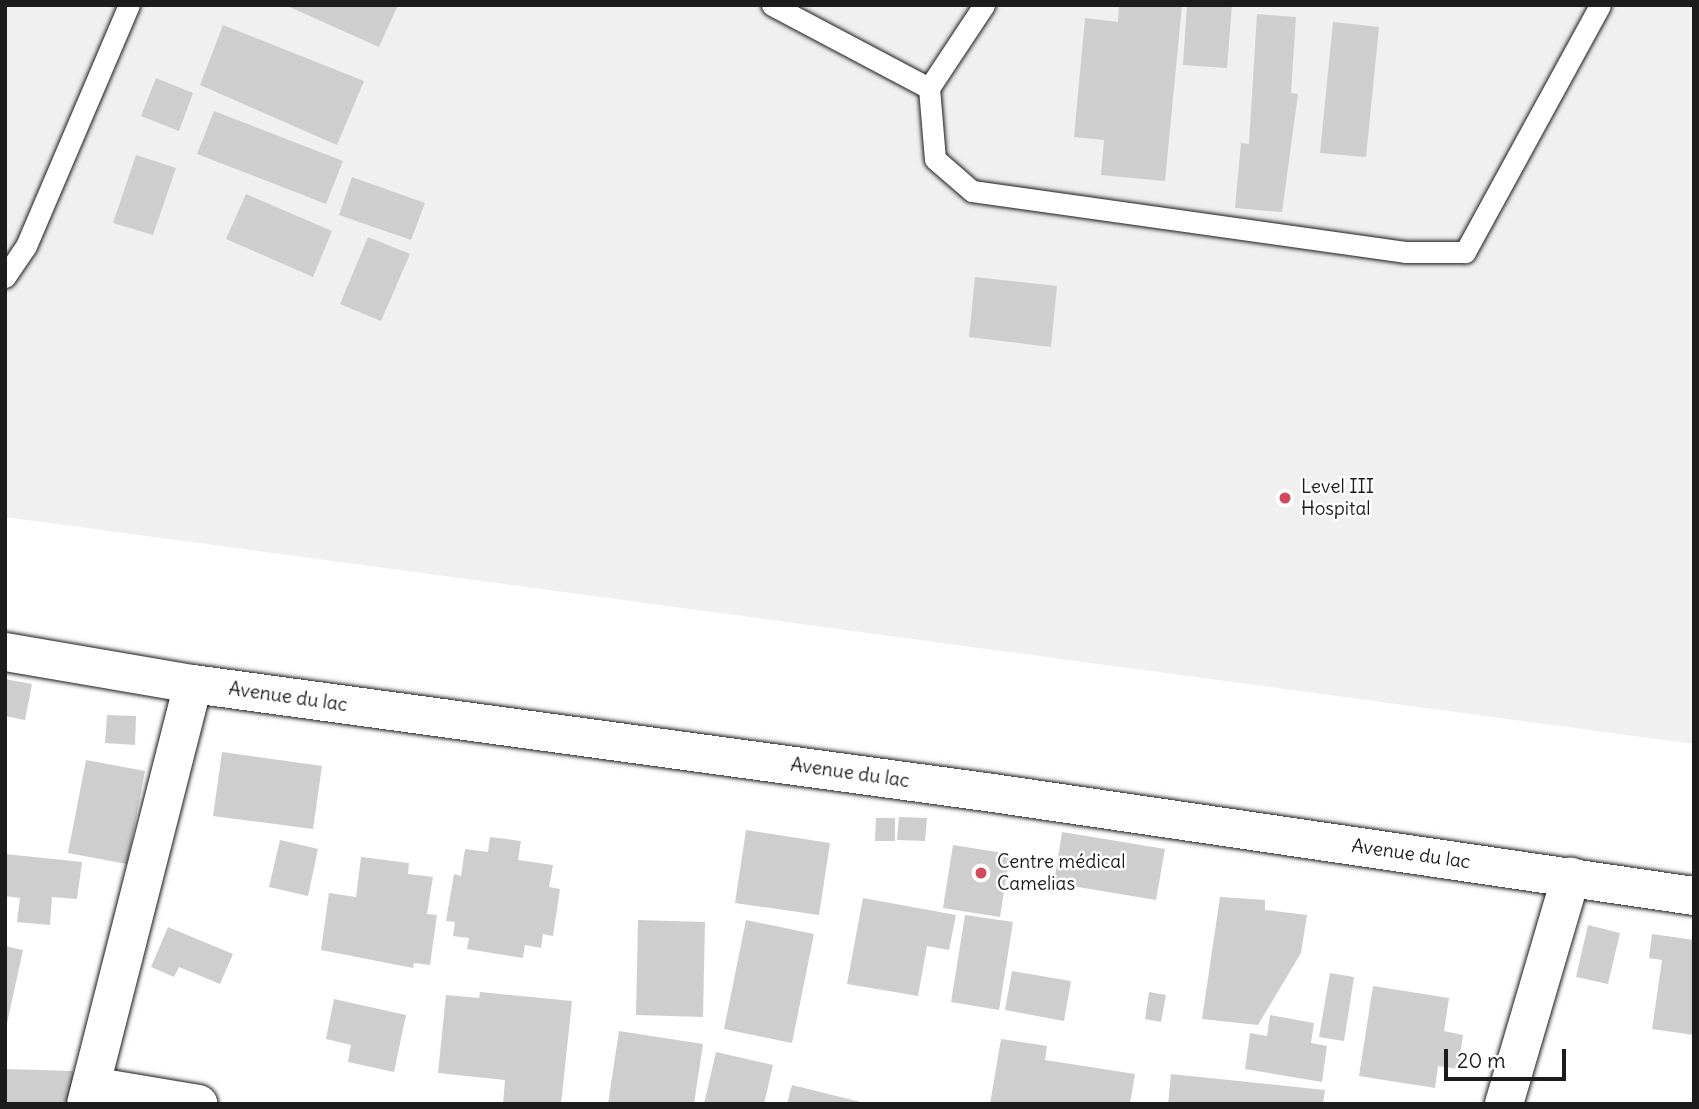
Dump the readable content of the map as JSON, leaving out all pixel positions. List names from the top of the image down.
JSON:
{
  "streets": {
    "main road": ["Avenue du lac"]
  },
  "places": ["Level III Hospital", "Centre médical Camelias"],
  "scale_bar": "20 m"
}
